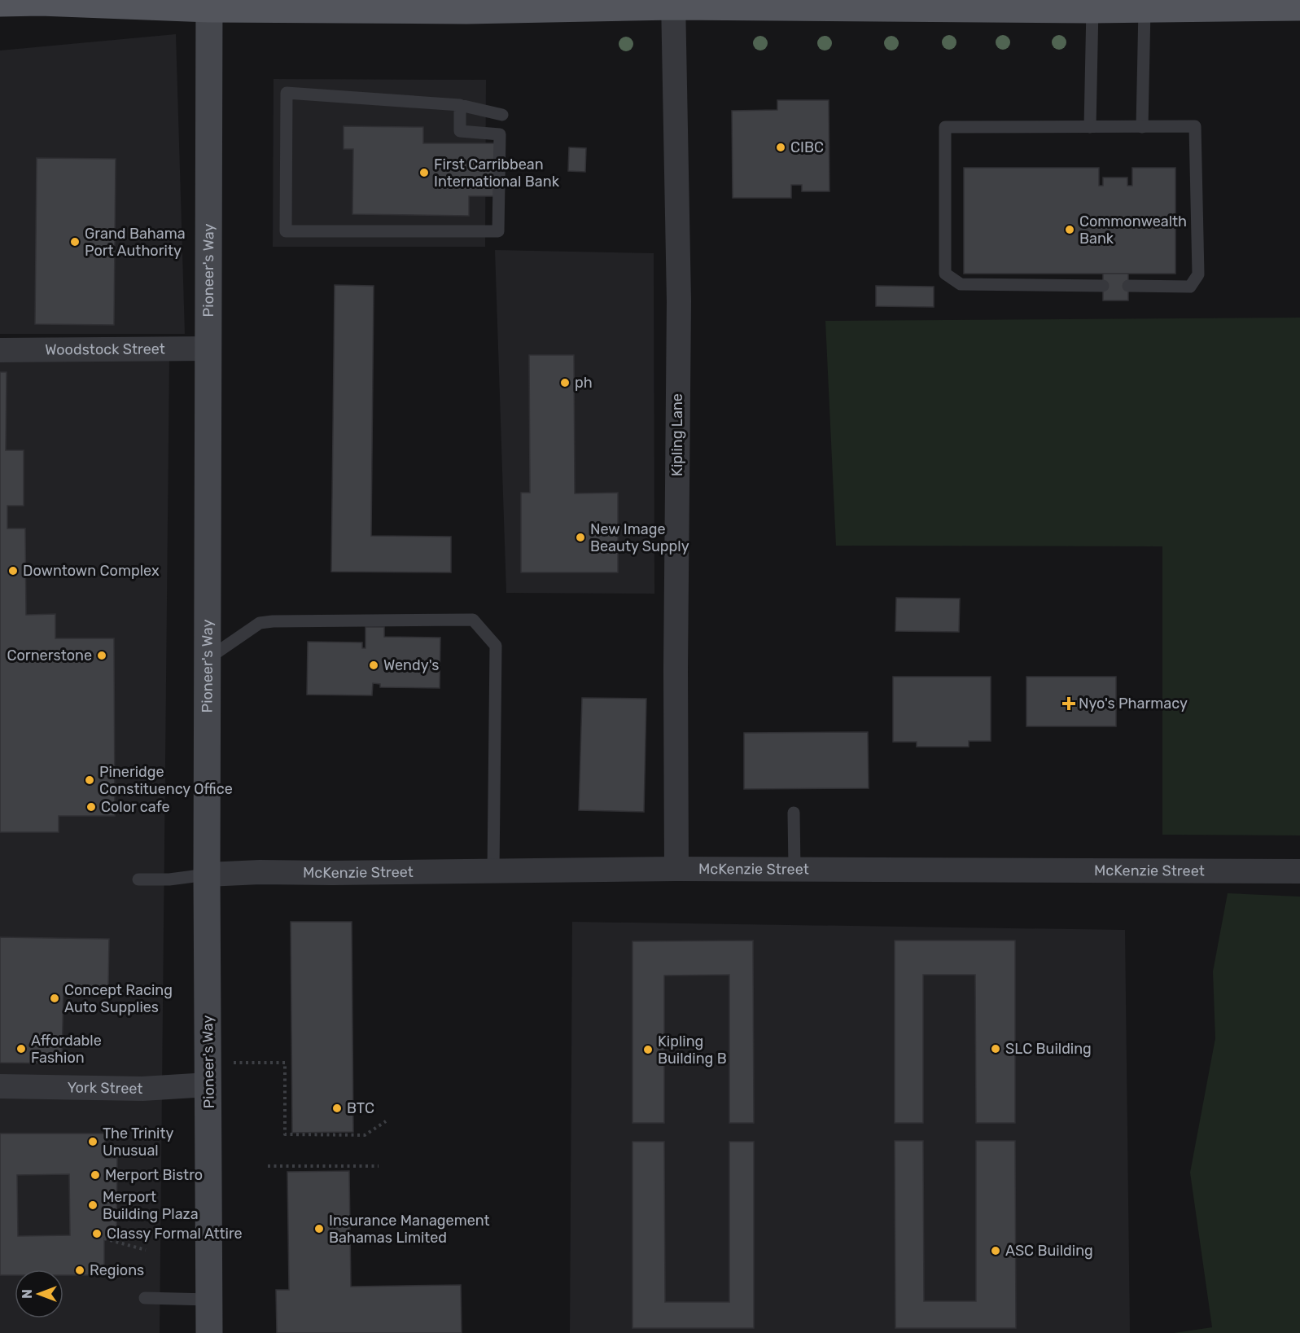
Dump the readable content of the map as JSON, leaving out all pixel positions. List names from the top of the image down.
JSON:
{
  "streets": {
    "main road": ["Pioneer's Way"],
    "street": [
      "Woodstock Street",
      "Kipling Lane",
      "McKenzie Street",
      "York Street"
    ]
  },
  "crossings": [
    ["Pioneer's Way", "Woodstock Street"],
    ["Pioneer's Way", "McKenzie Street"],
    ["Pioneer's Way", "York Street"],
    ["Kipling Lane", "McKenzie Street"]
  ],
  "places": {
    "other": [
      "CIBC",
      "First Carribbean International Bank",
      "Commonwealth Bank",
      "Grand Bahama Port Authority",
      "ph",
      "New Image Beauty Supply",
      "Downtown Complex",
      "Cornerstone",
      "Wendy's",
      "Pineridge Constituency Office",
      "Color cafe",
      "Concept Racing Auto Supplies",
      "Affordable Fashion",
      "SLC Building",
      "Kipling Building B",
      "BTC",
      "The Trinity Unusual",
      "Merport Bistro",
      "Merport Building Plaza",
      "Insurance Management Bahamas Limited",
      "Classy Formal Attire",
      "ASC Building",
      "Regions"
    ],
    "health": ["Nyo's Pharmacy"]
  },
  "north": "left"
}
